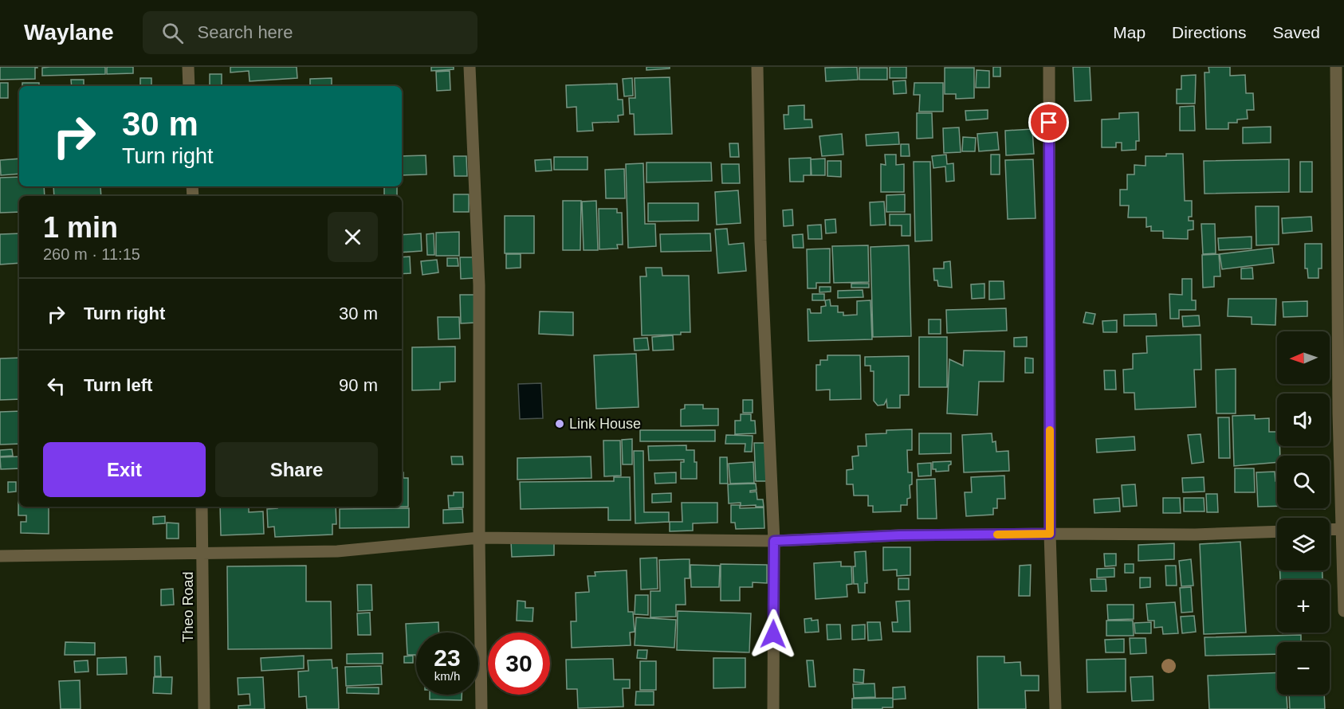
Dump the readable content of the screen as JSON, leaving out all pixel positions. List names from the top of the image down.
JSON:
{
  "streets": {
    "street": ["Theo Road"]
  },
  "places": ["Link House"],
  "north": "left",
  "page": {
    "header": "Waylane",
    "search": "Search here",
    "nav": ["Map", "Directions", "Saved"],
    "turn": ["30 m", "Turn right"],
    "heading": ["1 min", "260 m · 11:15"],
    "list": [
      {
        "name": "Turn right",
        "value": "30 m"
      },
      {
        "name": "Turn left",
        "value": "90 m"
      }
    ],
    "map_buttons": ["+", "−"],
    "buttons": ["Exit", "Share"],
    "speed": "23 km/h",
    "limit": "30"
  }
}
